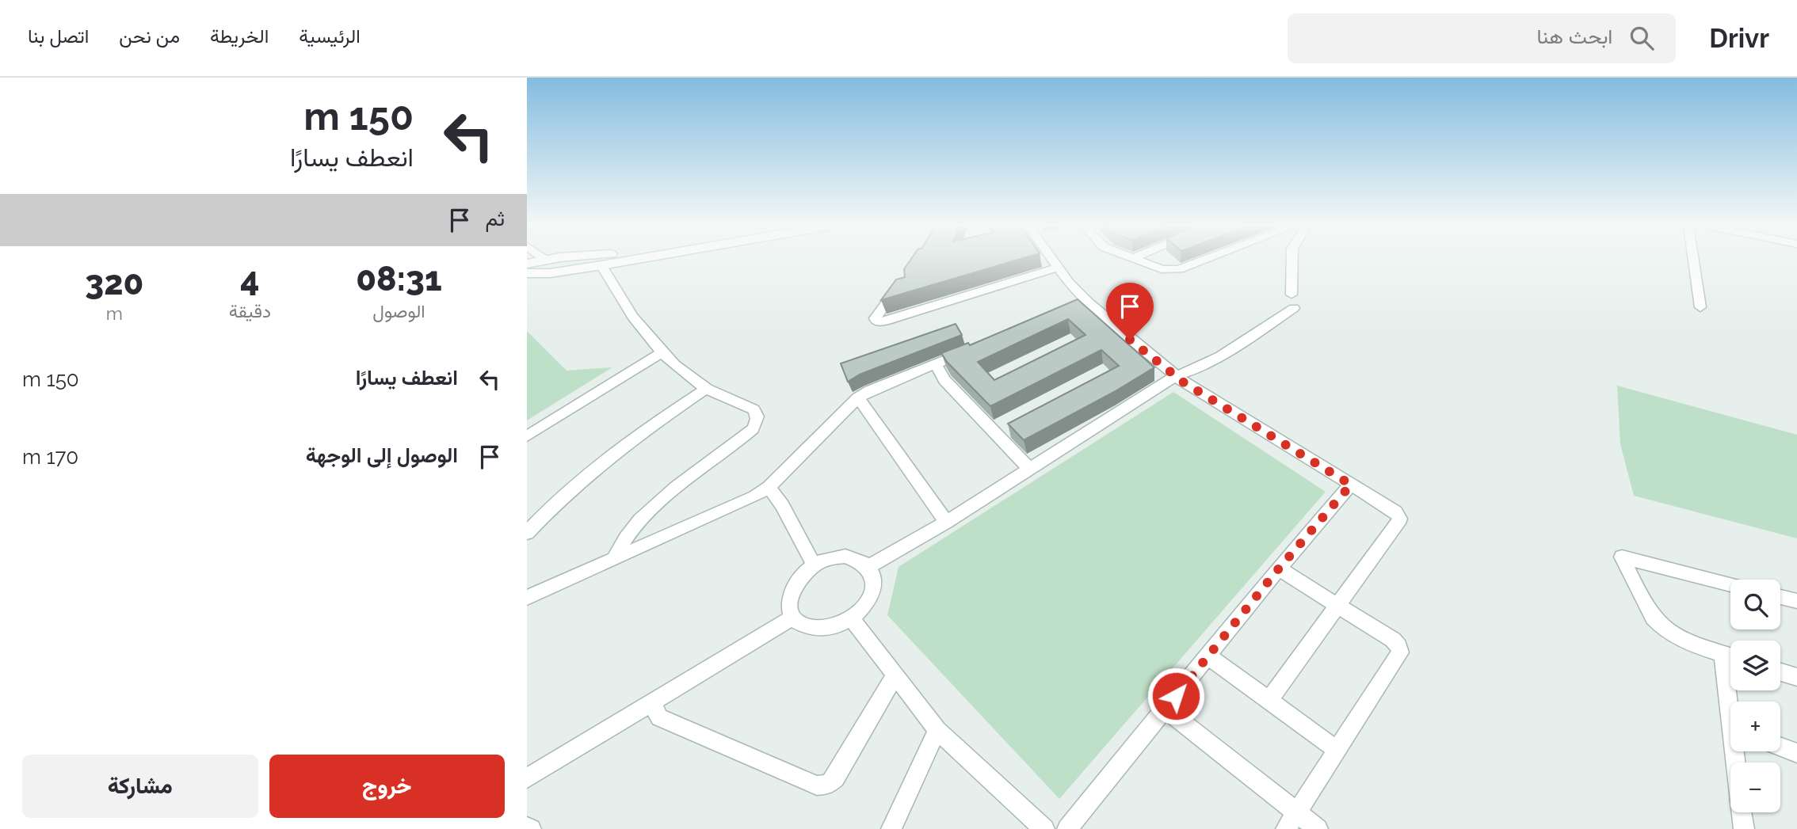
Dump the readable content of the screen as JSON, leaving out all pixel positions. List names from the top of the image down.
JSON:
{
  "page": {
    "header": "Drivr",
    "search": "ابحث هنا",
    "nav": [
      "الرئيسية",
      "الخريطة",
      "من نحن",
      "اتصل بنا"
    ],
    "turn": ["150 m", "انعطف يسارًا"],
    "then": "ثم",
    "eta": [
      "08:31",
      "الوصول",
      "4",
      "دقيقة",
      "320",
      "m"
    ],
    "list": [
      {
        "name": "انعطف يسارًا",
        "value": "150 m"
      },
      {
        "name": "الوصول إلى الوجهة",
        "value": "170 m"
      }
    ],
    "map_buttons": ["+", "−"],
    "buttons": ["خروج", "مشاركة"]
  }
}
